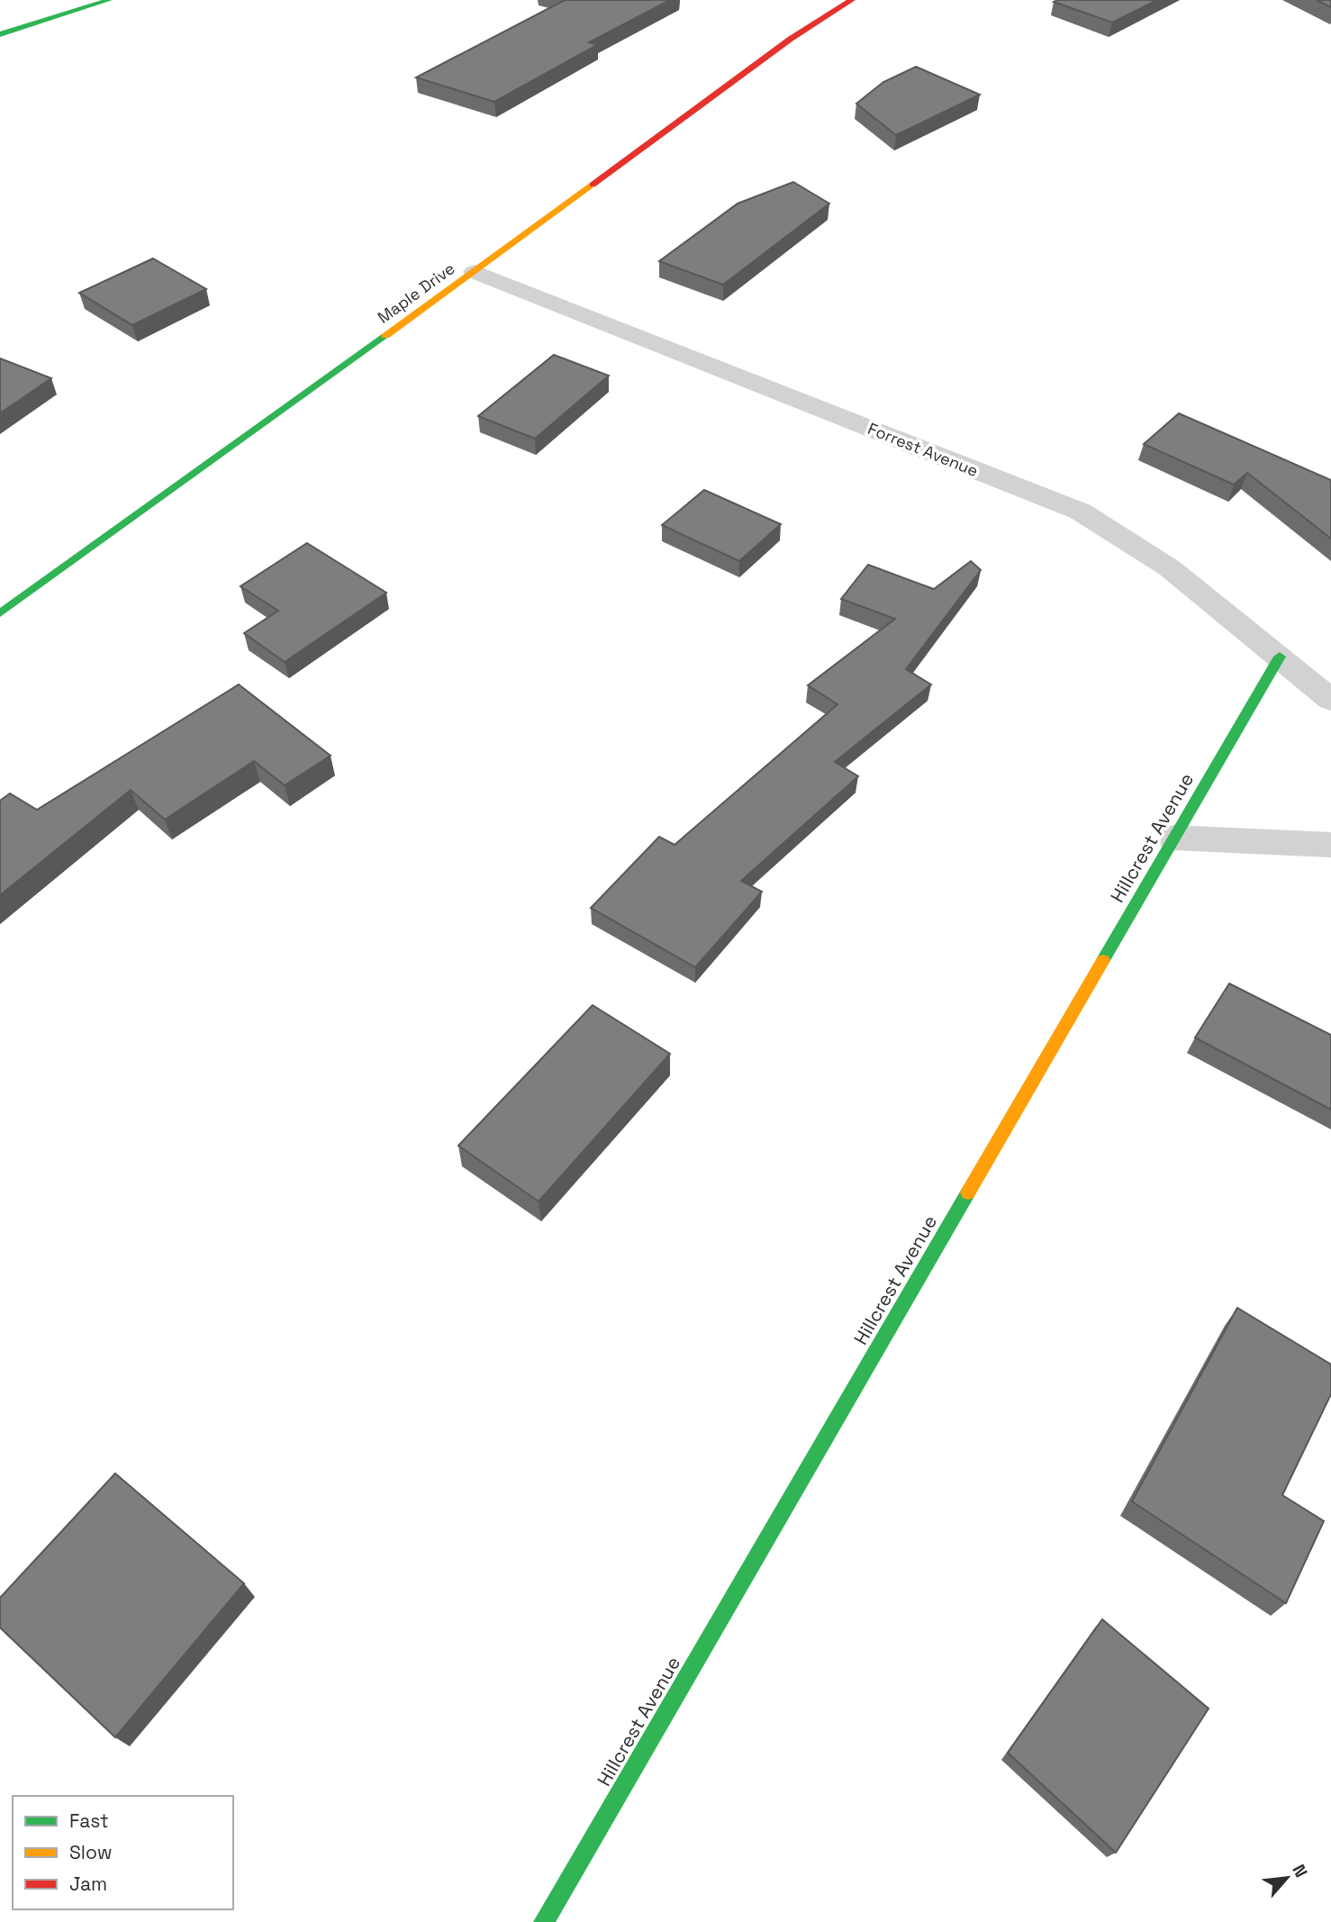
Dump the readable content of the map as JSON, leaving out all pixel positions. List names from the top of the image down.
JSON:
{
  "streets": {
    "street": ["Maple Drive", "Forrest Avenue", "Hillcrest Avenue"]
  },
  "crossings": [
    ["Maple Drive", "Forrest Avenue"],
    ["Forrest Avenue", "Hillcrest Avenue"]
  ],
  "legend": ["Fast", "Slow", "Jam"],
  "north": "top right"
}
